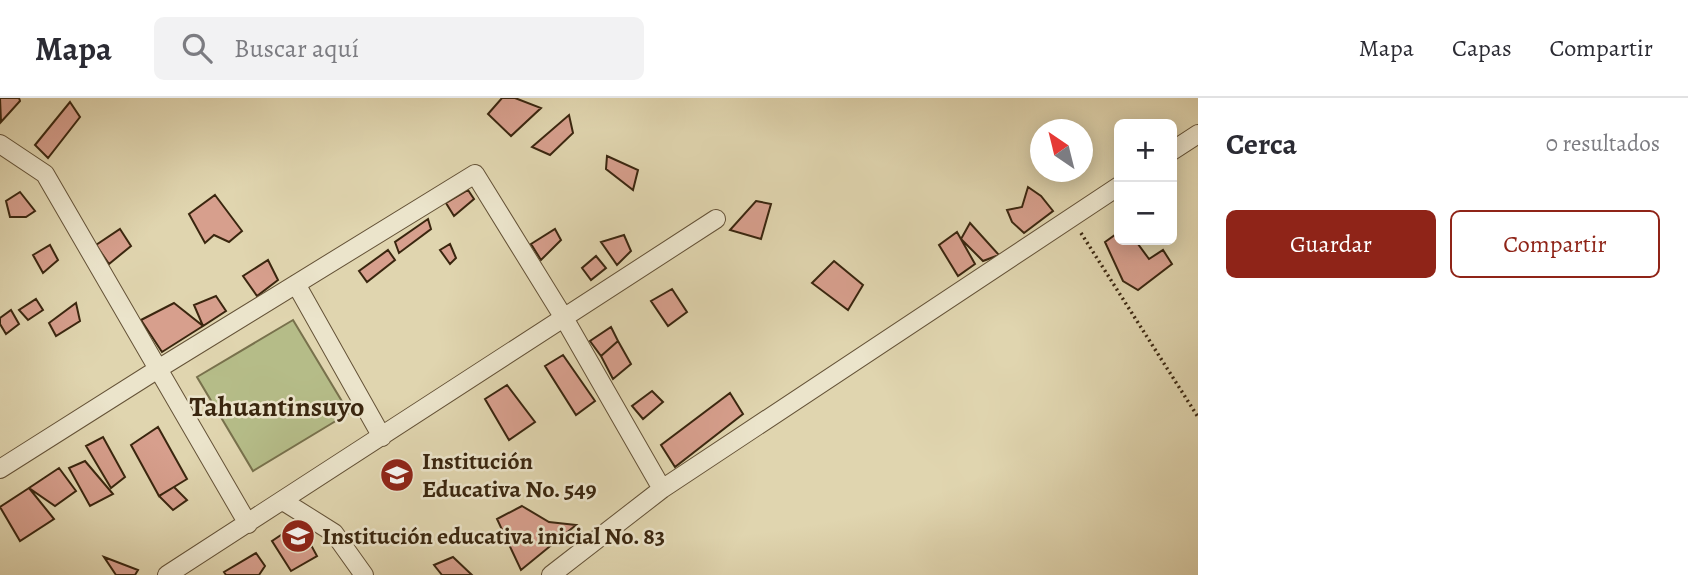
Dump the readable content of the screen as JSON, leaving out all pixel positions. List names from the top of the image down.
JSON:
{
  "districts": ["Tahuantinsuyo"],
  "places": {
    "school or university": ["Institución Educativa No. 549", "Institución educativa inicial No. 83"]
  },
  "north": "top left",
  "page": {
    "header": "Mapa",
    "search": "Buscar aquí",
    "nav": ["Mapa", "Capas", "Compartir"],
    "heading": ["Cerca", "0 resultados"],
    "map_buttons": ["+", "−"],
    "buttons": ["Guardar", "Compartir"]
  }
}
